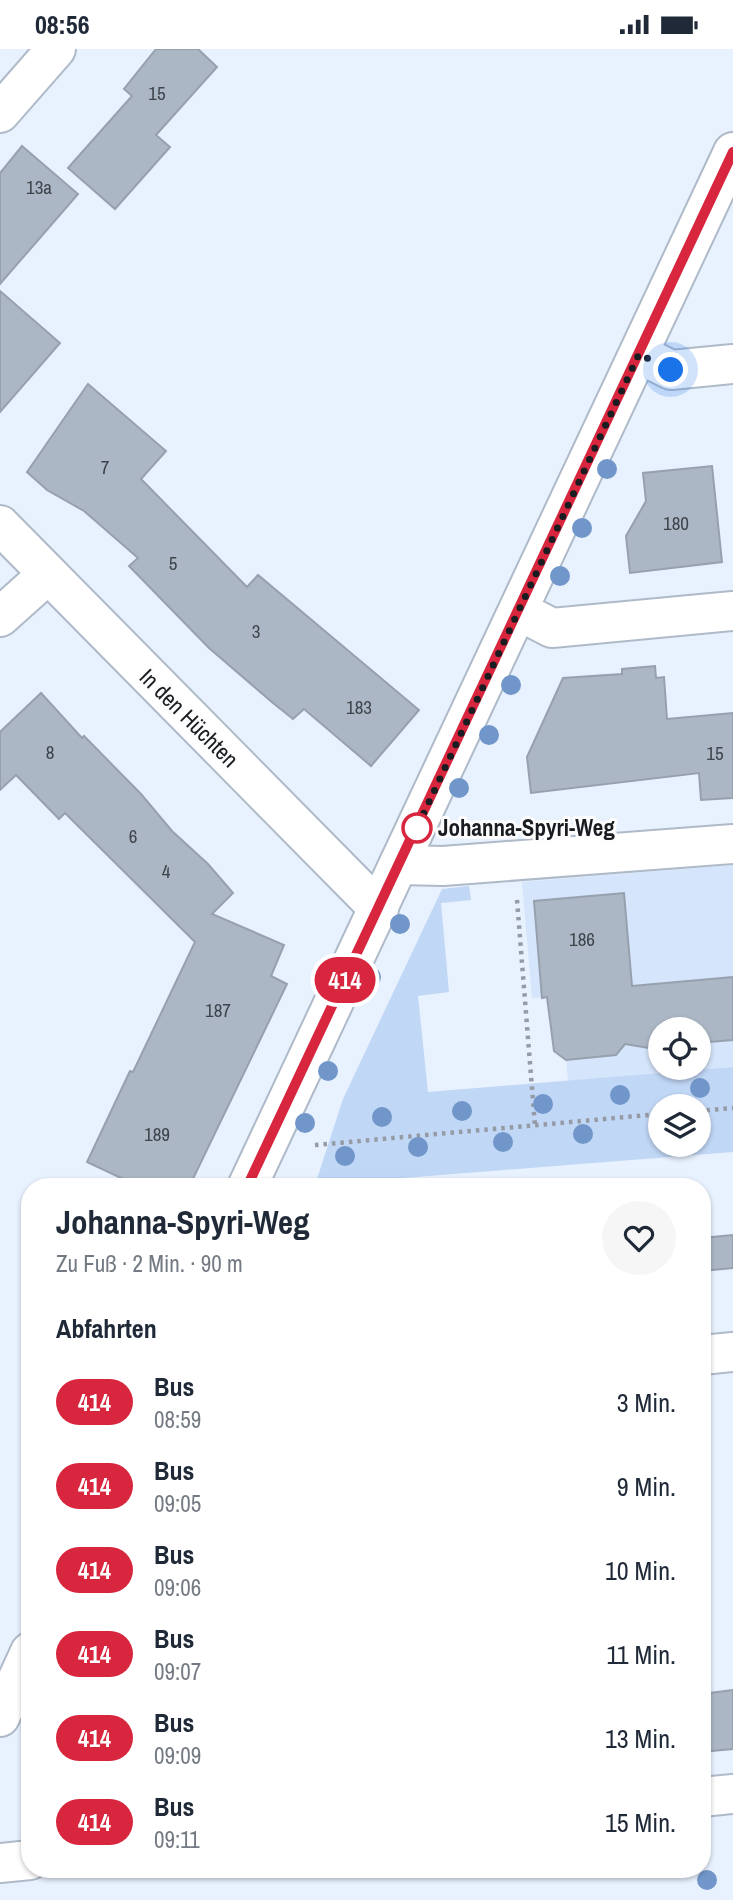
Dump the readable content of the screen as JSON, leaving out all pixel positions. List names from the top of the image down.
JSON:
{
  "streets": {
    "street": ["In den Hüchten"]
  },
  "places": ["Johanna-Spyri-Weg"],
  "lines": ["bus line 414"],
  "house_numbers": [
    "15",
    "13a",
    "7",
    "180",
    "5",
    "3",
    "183",
    "8",
    "15",
    "6",
    "4",
    "186",
    "187",
    "189"
  ],
  "page": {
    "status": "08:56",
    "on_map": "414",
    "heading": [
      ["Johanna-Spyri-Weg", "Zu Fuß · 2 Min. · 90 m"],
      "Abfahrten"
    ],
    "list": [
      {
        "mark": "414",
        "name": "Bus",
        "note": "08:59",
        "value": "3 Min."
      },
      {
        "mark": "414",
        "name": "Bus",
        "note": "09:05",
        "value": "9 Min."
      },
      {
        "mark": "414",
        "name": "Bus",
        "note": "09:06",
        "value": "10 Min."
      },
      {
        "mark": "414",
        "name": "Bus",
        "note": "09:07",
        "value": "11 Min."
      },
      {
        "mark": "414",
        "name": "Bus",
        "note": "09:09",
        "value": "13 Min."
      },
      {
        "mark": "414",
        "name": "Bus",
        "note": "09:11",
        "value": "15 Min."
      }
    ]
  }
}
